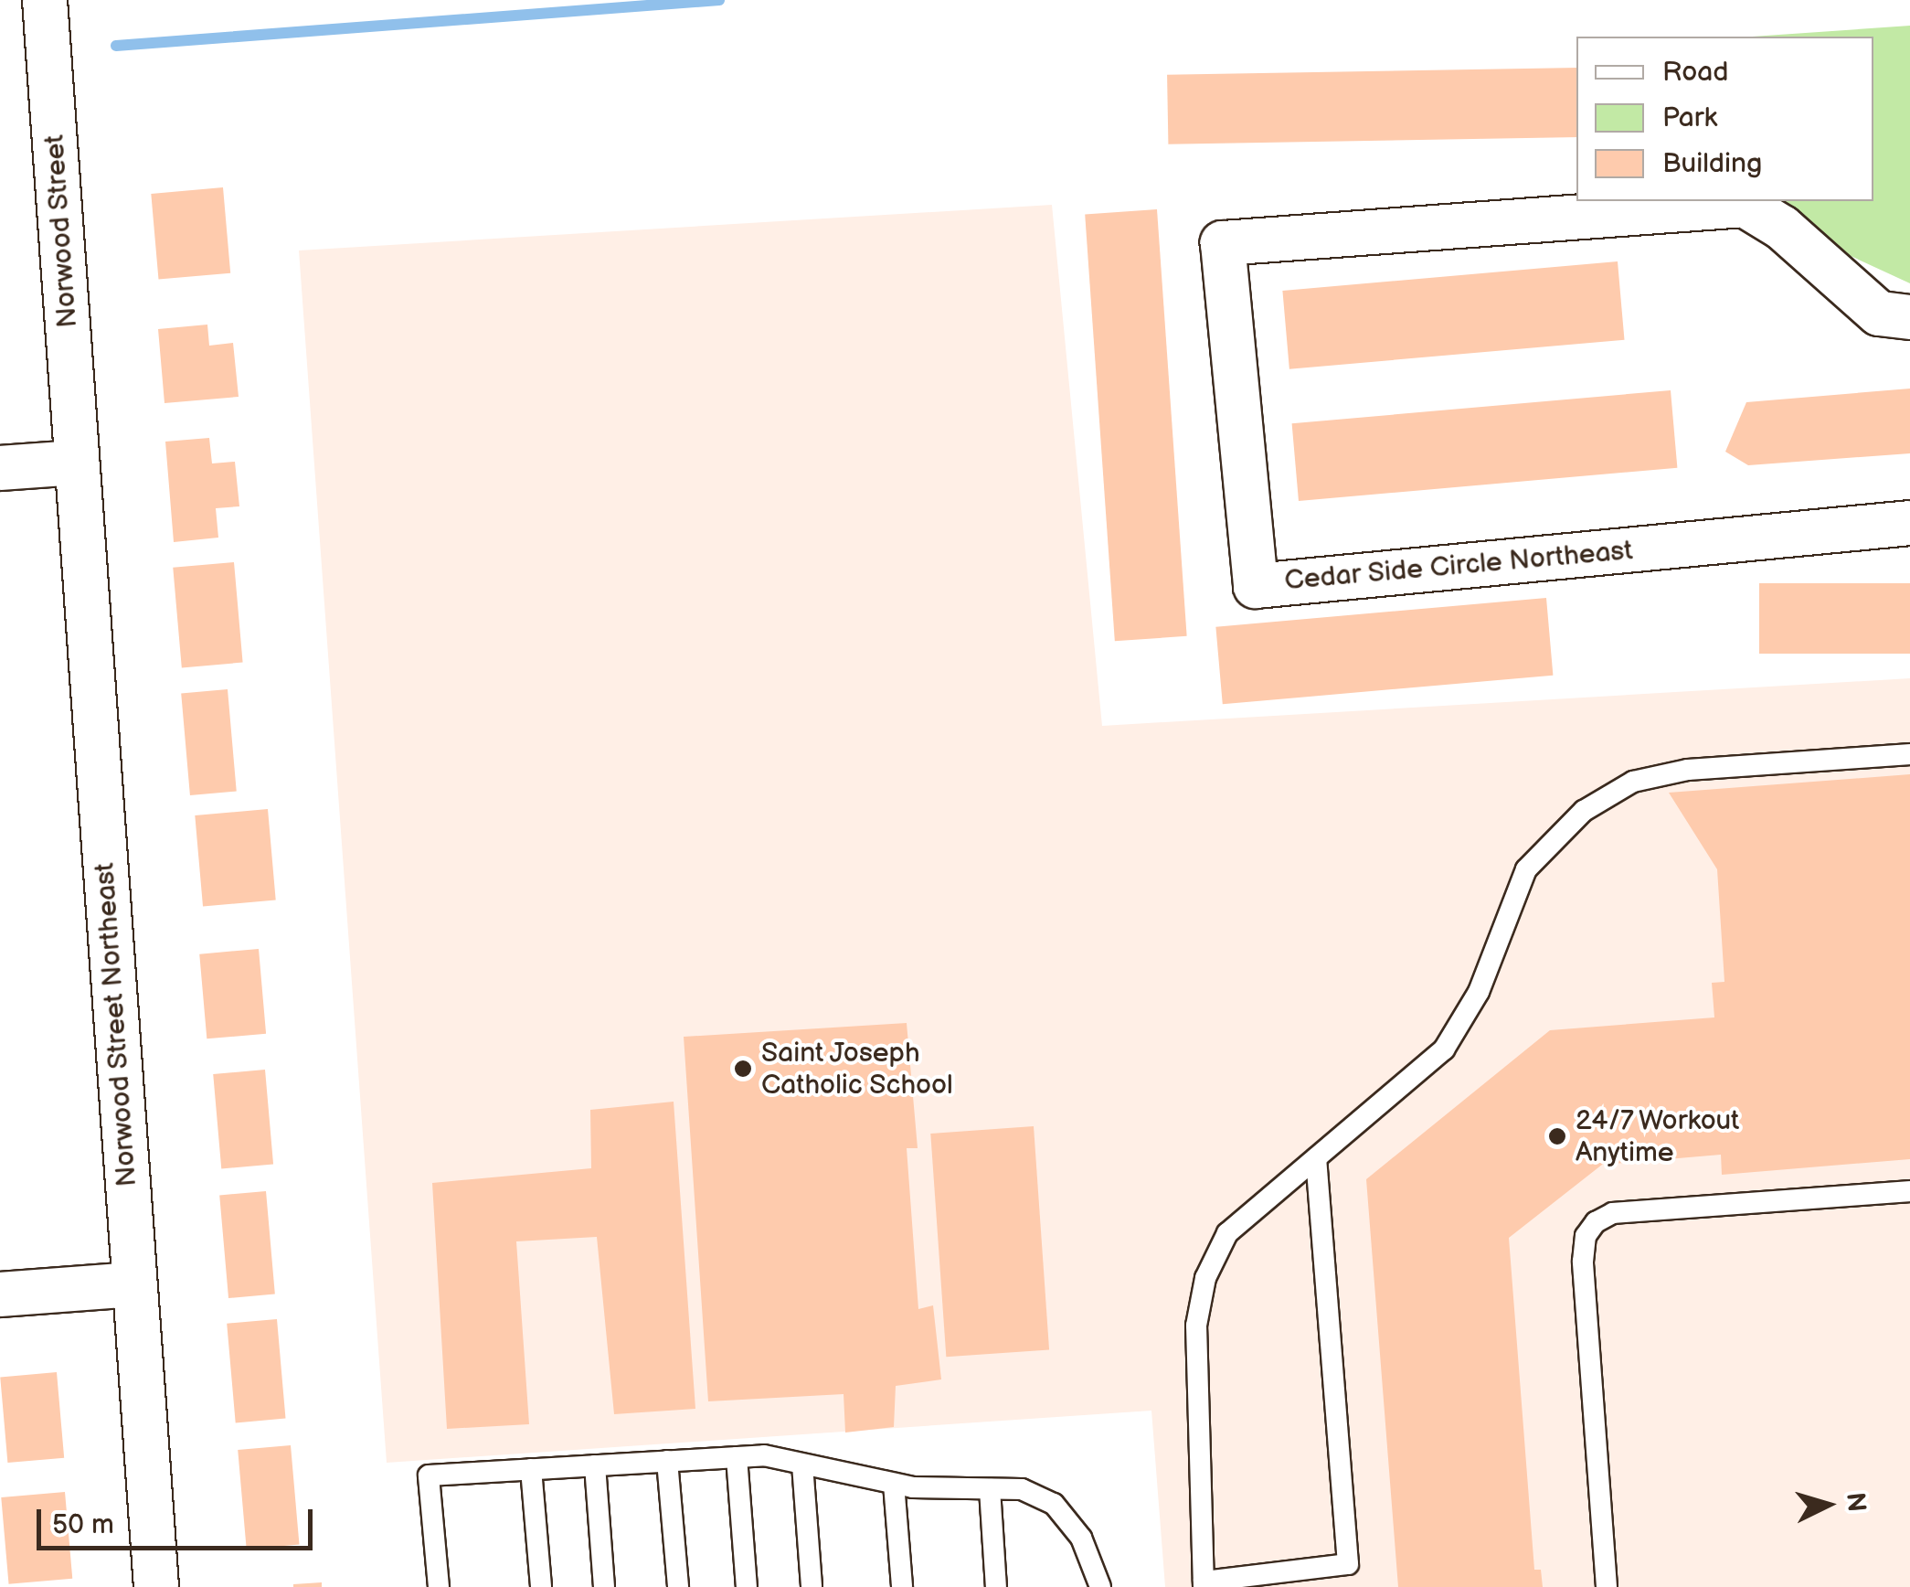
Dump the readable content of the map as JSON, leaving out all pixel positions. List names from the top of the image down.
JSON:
{
  "streets": {
    "street": ["Norwood Street", "Cedar Side Circle Northeast", "Norwood Street Northeast"]
  },
  "crossings": [
    ["Norwood Street", "Norwood Street Northeast"]
  ],
  "places": ["Saint Joseph Catholic School", "24/7 Workout Anytime"],
  "legend": ["Road", "Park", "Building"],
  "scale_bar": "50 m",
  "north": "right"
}
